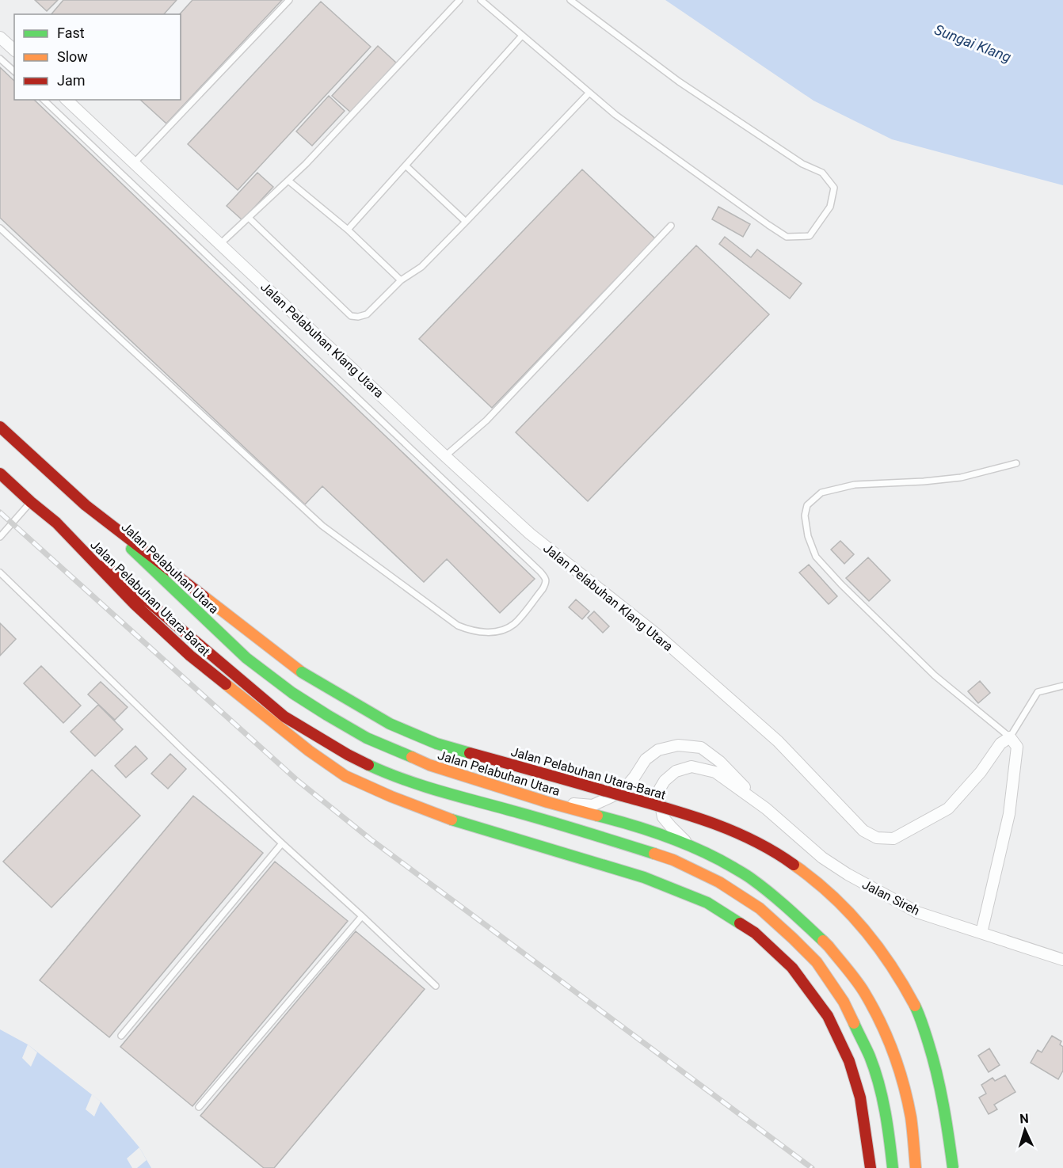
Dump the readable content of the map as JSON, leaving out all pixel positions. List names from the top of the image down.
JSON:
{
  "streets": {
    "main road": ["Jalan Pelabuhan Utara", "Jalan Pelabuhan Utara-Barat"],
    "street": ["Jalan Pelabuhan Klang Utara", "Jalan Sireh"]
  },
  "crossings": [
    ["Jalan Pelabuhan Utara", "Jalan Pelabuhan Utara-Barat"]
  ],
  "water": ["Sungai Klang"],
  "legend": ["Fast", "Slow", "Jam"],
  "north": "top"
}
